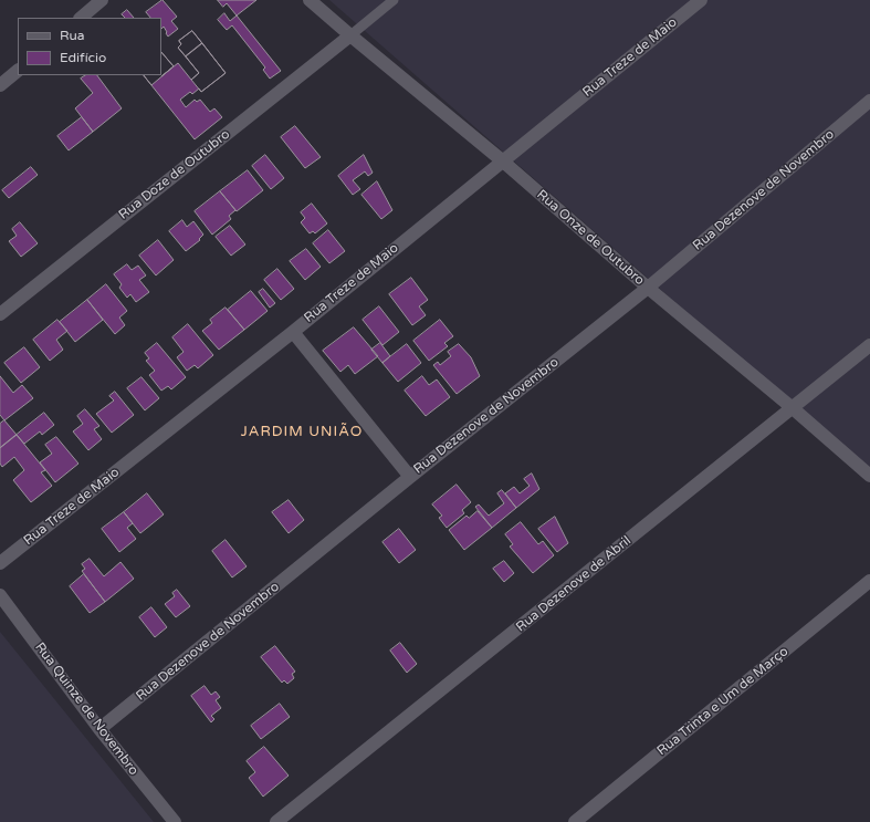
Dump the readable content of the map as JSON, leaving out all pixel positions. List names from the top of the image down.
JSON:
{
  "streets": {
    "street": [
      "Rua Treze de Maio",
      "Rua Doze de Outubro",
      "Rua Dezenove de Novembro",
      "Rua Onze de Outubro",
      "Rua Dezenove de Abril",
      "Rua Trinta e Um de Março",
      "Rua Quinze de Novembro"
    ]
  },
  "crossings": [
    ["Rua Treze de Maio", "Rua Onze de Outubro"],
    ["Rua Doze de Outubro", "Rua Onze de Outubro"],
    ["Rua Dezenove de Novembro", "Rua Onze de Outubro"],
    ["Rua Dezenove de Novembro", "Rua Quinze de Novembro"],
    ["Rua Onze de Outubro", "Rua Dezenove de Abril"]
  ],
  "districts": ["JARDIM UNIÃO"],
  "legend": ["Rua", "Edifício"]
}
